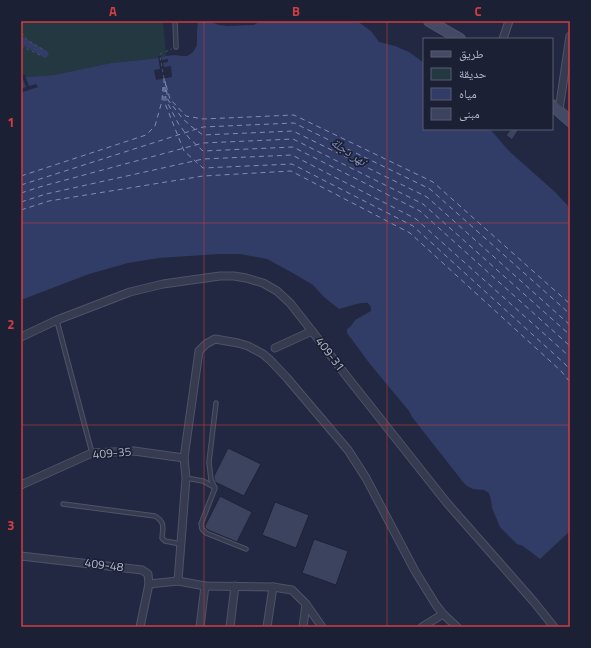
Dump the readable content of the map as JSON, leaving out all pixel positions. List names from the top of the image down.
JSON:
{
  "streets": {
    "street": ["409-31", "409-35", "409-48"]
  },
  "water": ["نهر دجلة"],
  "legend": [
    "طريق",
    "حديقة",
    "مياه",
    "مبنى"
  ],
  "grid": {
    "columns": ["A", "B", "C"],
    "rows": ["1", "2", "3"]
  }
}
